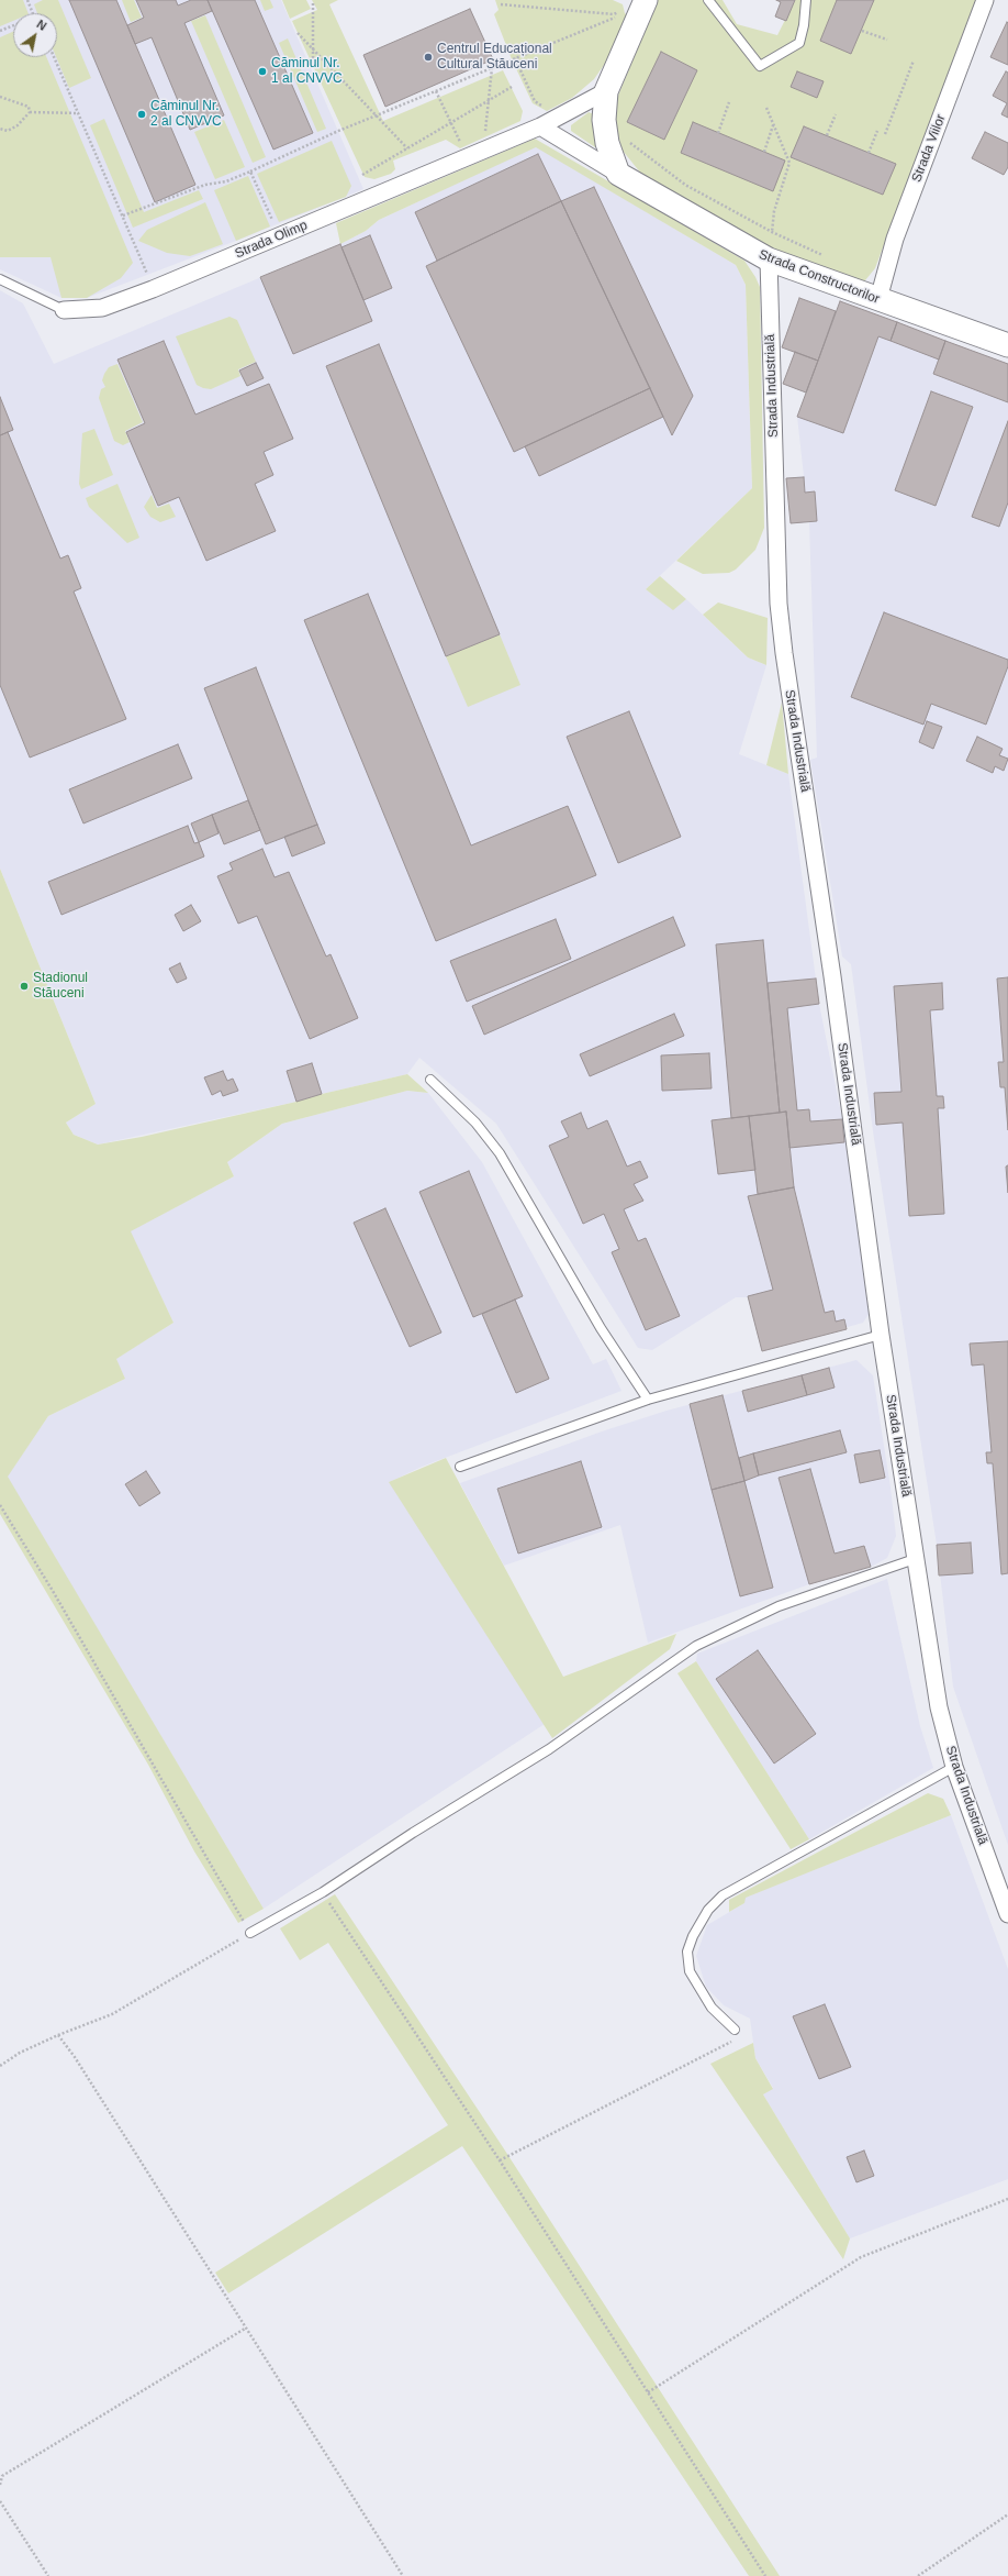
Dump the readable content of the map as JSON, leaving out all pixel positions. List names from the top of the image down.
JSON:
{
  "streets": {
    "street": [
      "Strada Viilor",
      "Strada Olimp",
      "Strada Constructorilor",
      "Strada Industrială"
    ]
  },
  "crossings": [
    ["Strada Viilor", "Strada Constructorilor"],
    ["Strada Constructorilor", "Strada Industrială"]
  ],
  "places": [
    "Centrul Educațional Cultural Stăuceni",
    "Căminul Nr. 1 al CNVVC",
    "Căminul Nr. 2 al CNVVC",
    "Stadionul Stăuceni"
  ],
  "north": "top right"
}
